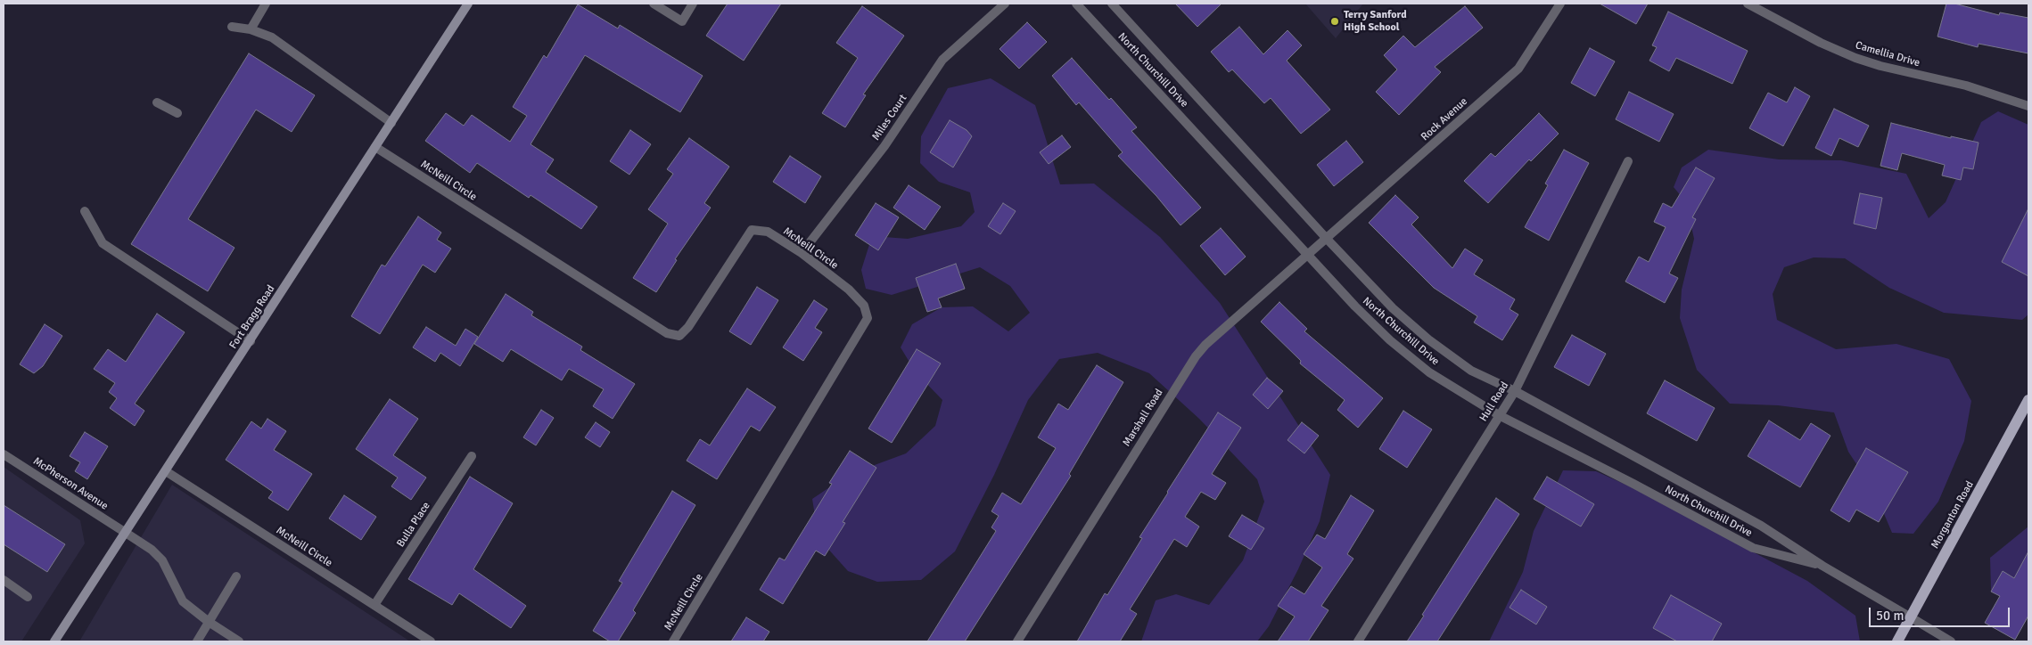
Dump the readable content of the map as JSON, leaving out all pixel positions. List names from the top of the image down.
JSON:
{
  "streets": {
    "main road": ["Fort Bragg Road", "Morganton Road"],
    "street": [
      "Camellia Drive",
      "North Churchill Drive",
      "Miles Court",
      "Rock Avenue",
      "McNeill Circle",
      "Hull Road",
      "Marshall Road",
      "McPherson Avenue",
      "Bulla Place"
    ]
  },
  "crossings": [
    ["North Churchill Drive", "Rock Avenue"],
    ["North Churchill Drive", "Hull Road"],
    ["North Churchill Drive", "Marshall Road"],
    ["North Churchill Drive", "Morganton Road"],
    ["Miles Court", "McNeill Circle"],
    ["Rock Avenue", "Marshall Road"],
    ["McNeill Circle", "Fort Bragg Road"],
    ["McNeill Circle", "Bulla Place"],
    ["Fort Bragg Road", "McPherson Avenue"]
  ],
  "places": ["Terry Sanford High School"],
  "scale_bar": "50 m"
}
